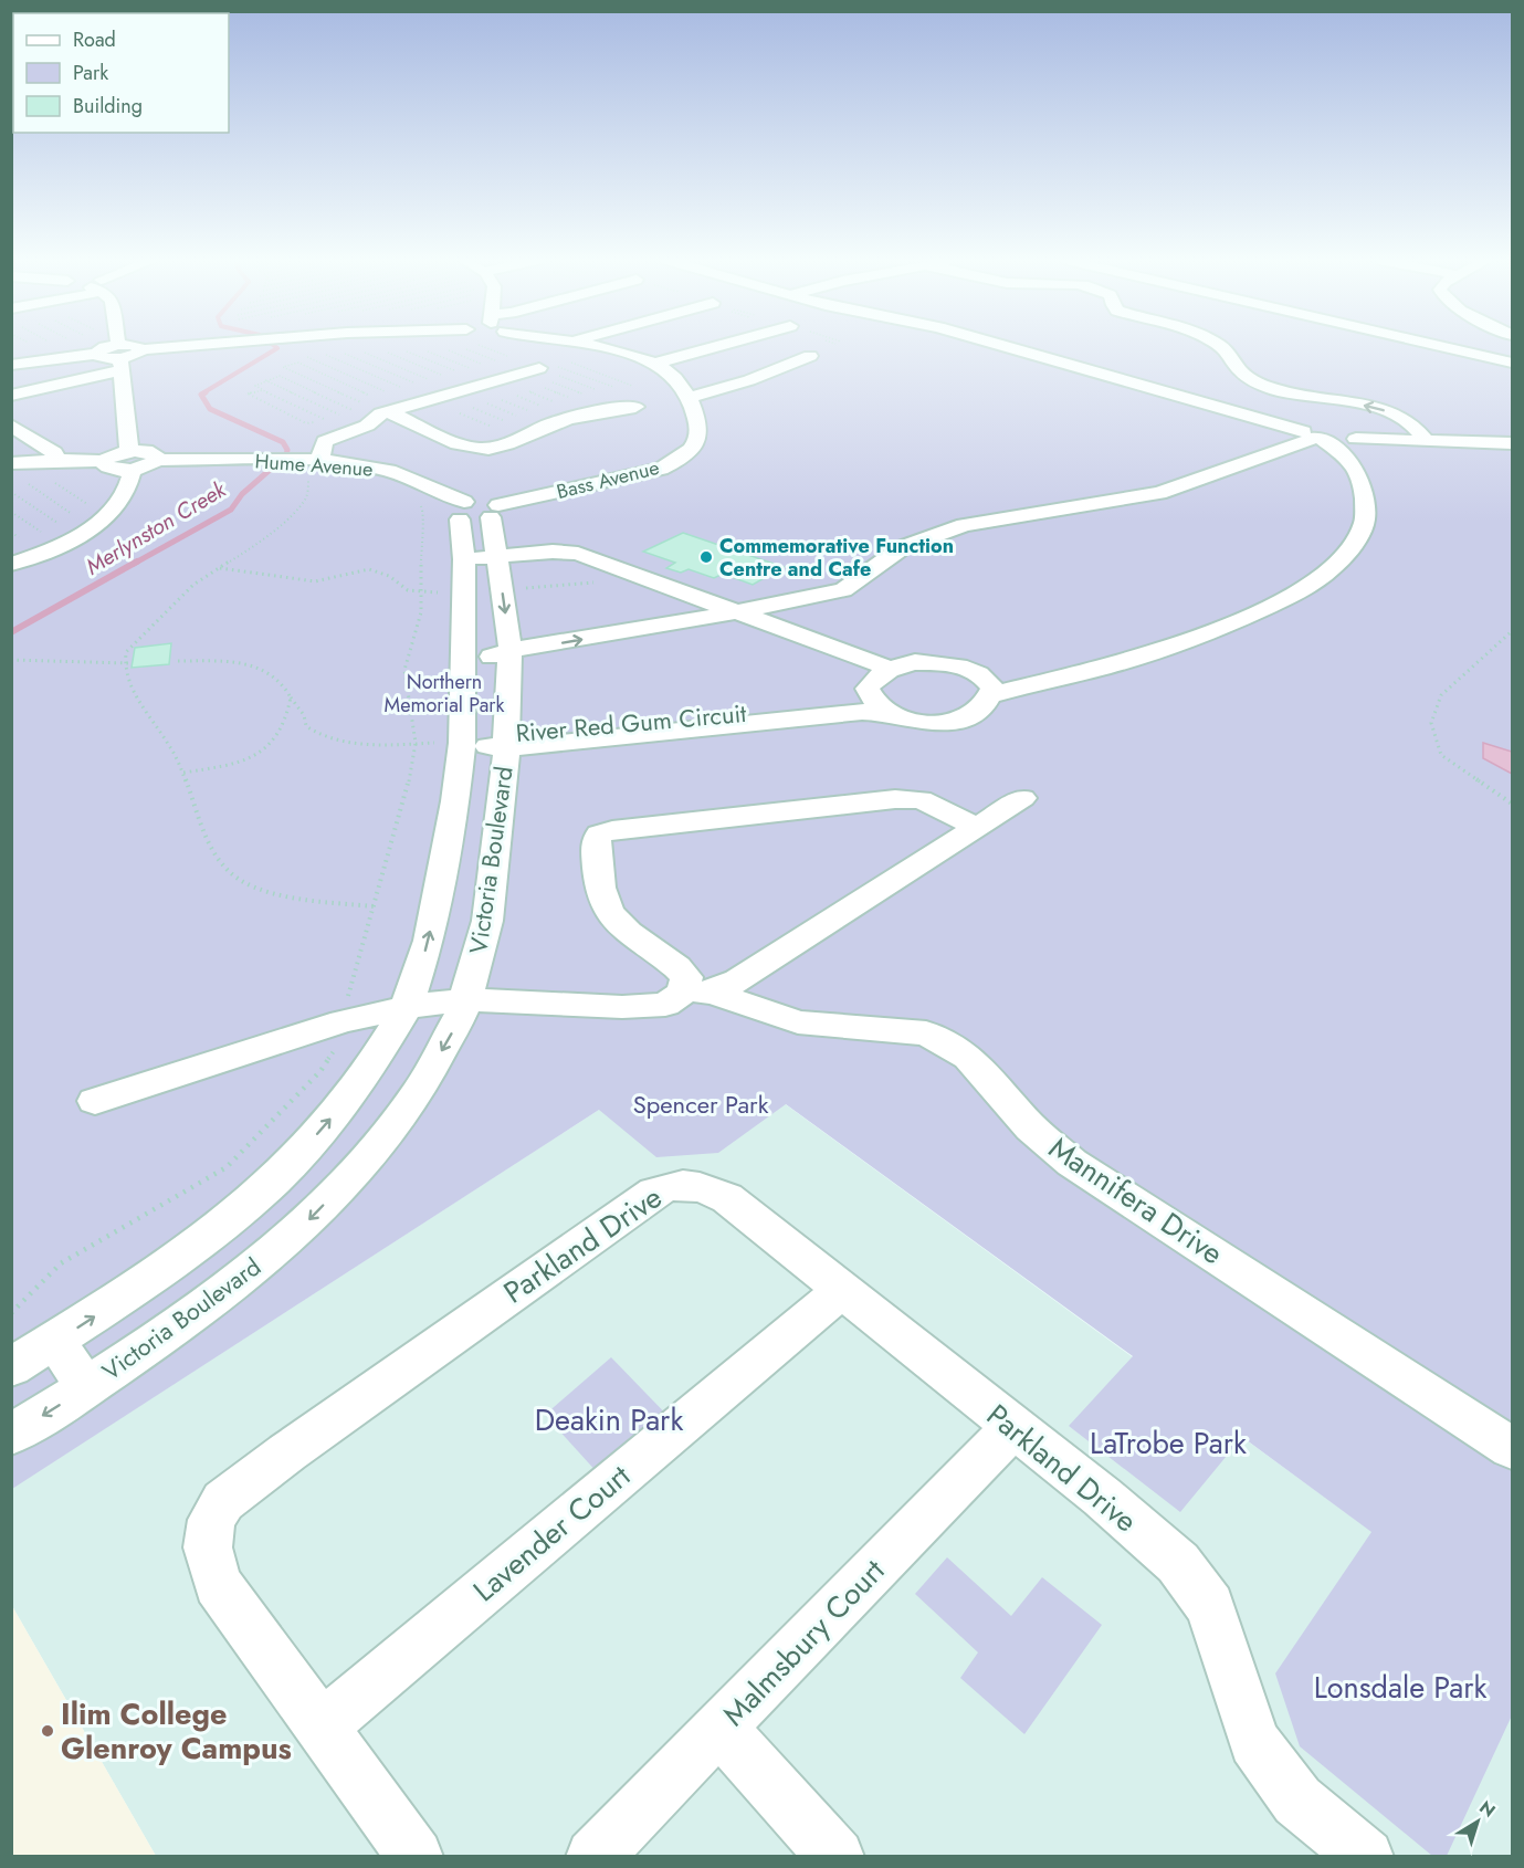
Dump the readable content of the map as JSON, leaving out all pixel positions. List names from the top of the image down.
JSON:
{
  "streets": {
    "lane": [
      "Hume Avenue",
      "Bass Avenue",
      "River Red Gum Circuit",
      "Victoria Boulevard",
      "Mannifera Drive",
      "Parkland Drive",
      "Lavender Court",
      "Malmsbury Court"
    ]
  },
  "crossings": [
    ["Hume Avenue", "Bass Avenue"],
    ["Hume Avenue", "Victoria Boulevard"],
    ["Bass Avenue", "Victoria Boulevard"],
    ["River Red Gum Circuit", "Victoria Boulevard"],
    ["Parkland Drive", "Lavender Court"],
    ["Parkland Drive", "Malmsbury Court"]
  ],
  "water": ["Merlynston Creek"],
  "parks": [
    "Northern Memorial Park",
    "Spencer Park",
    "Deakin Park",
    "LaTrobe Park",
    "Lonsdale Park"
  ],
  "places": ["Commemorative Function Centre and Cafe", "Ilim College Glenroy Campus"],
  "legend": ["Road", "Park", "Building"],
  "north": "top right"
}
